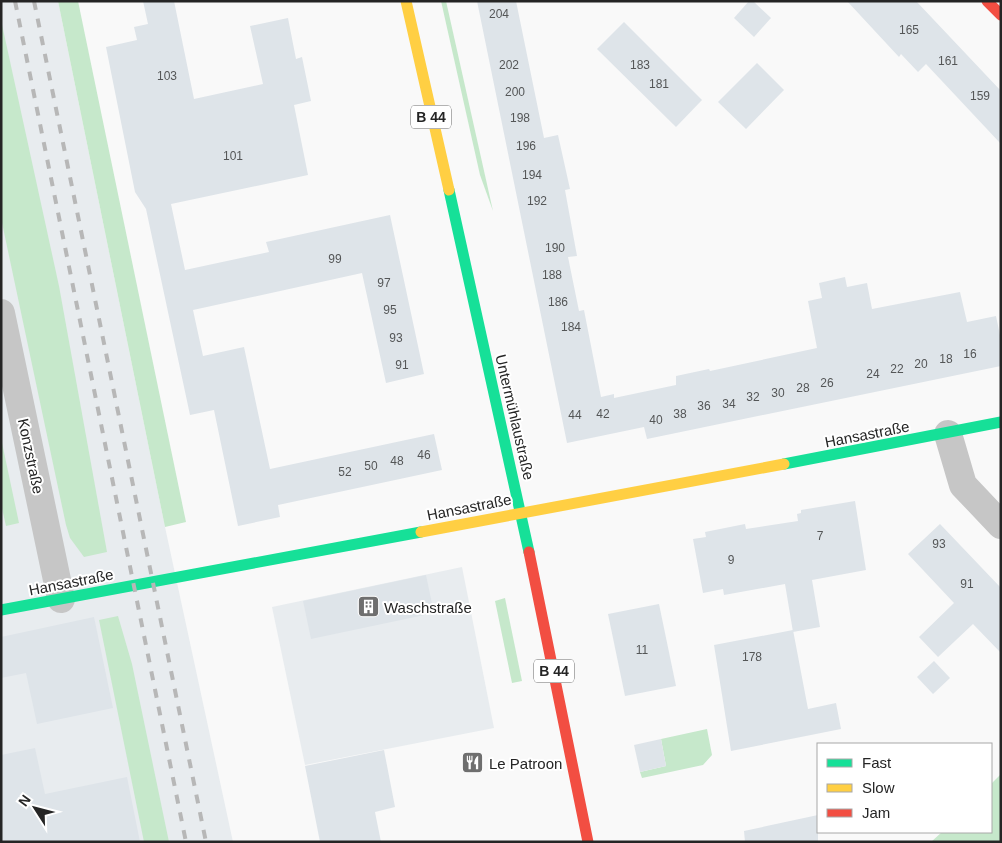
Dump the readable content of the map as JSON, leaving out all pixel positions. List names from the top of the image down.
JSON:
{
  "streets": {
    "street": [
      "B 44",
      "Untermühlaustraße",
      "Hansastraße",
      "Konzstraße"
    ]
  },
  "crossings": [
    ["Untermühlaustraße", "Hansastraße"],
    ["Hansastraße", "Konzstraße"]
  ],
  "places": {
    "building": ["Waschstraße"],
    "restaurant": ["Le Patroon"]
  },
  "house_numbers": [
    "204",
    "165",
    "161",
    "202",
    "183",
    "103",
    "181",
    "200",
    "159",
    "198",
    "196",
    "101",
    "194",
    "192",
    "190",
    "99",
    "188",
    "97",
    "186",
    "95",
    "184",
    "93",
    "16",
    "18",
    "20",
    "91",
    "22",
    "24",
    "26",
    "28",
    "30",
    "32",
    "34",
    "36",
    "42",
    "38",
    "44",
    "40",
    "46",
    "48",
    "50",
    "52",
    "7",
    "93",
    "9",
    "91",
    "11",
    "178"
  ],
  "legend": ["Fast", "Slow", "Jam"],
  "north": "top left"
}
